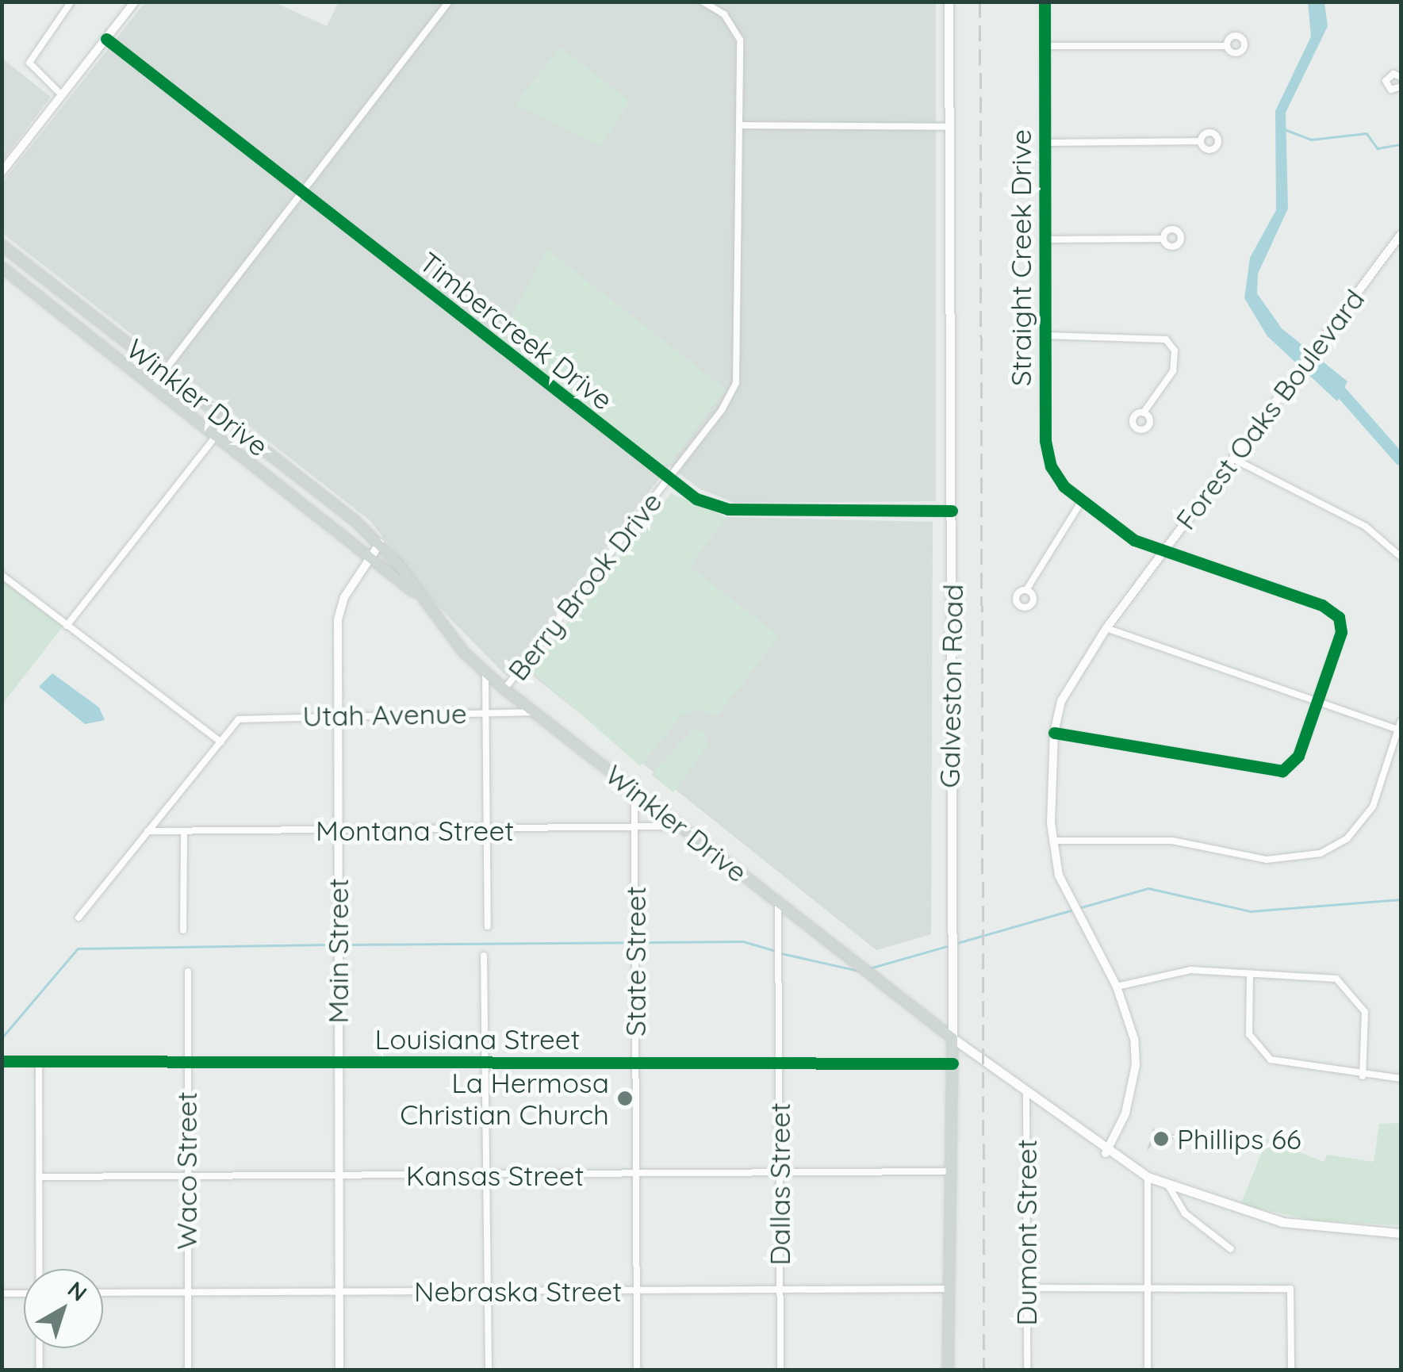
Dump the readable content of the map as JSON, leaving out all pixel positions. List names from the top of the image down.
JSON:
{
  "streets": {
    "main road": ["Winkler Drive", "Galveston Road"],
    "street": [
      "Straight Creek Drive",
      "Timbercreek Drive",
      "Forest Oaks Boulevard",
      "Berry Brook Drive",
      "Utah Avenue",
      "Montana Street",
      "Main Street",
      "State Street",
      "Louisiana Street",
      "Waco Street",
      "Kansas Street",
      "Dallas Street",
      "Dumont Street",
      "Nebraska Street"
    ]
  },
  "crossings": [
    ["Straight Creek Drive", "Forest Oaks Boulevard"],
    ["Timbercreek Drive", "Berry Brook Drive"],
    ["Timbercreek Drive", "Galveston Road"],
    ["Winkler Drive", "Berry Brook Drive"],
    ["Winkler Drive", "Galveston Road"],
    ["Winkler Drive", "Utah Avenue"],
    ["Winkler Drive", "Montana Street"],
    ["Winkler Drive", "Main Street"],
    ["Winkler Drive", "State Street"],
    ["Winkler Drive", "Dallas Street"],
    ["Galveston Road", "Louisiana Street"],
    ["Galveston Road", "Kansas Street"],
    ["Galveston Road", "Nebraska Street"],
    ["Utah Avenue", "Main Street"],
    ["Montana Street", "Main Street"],
    ["Montana Street", "State Street"],
    ["Main Street", "Louisiana Street"],
    ["Main Street", "Kansas Street"],
    ["Main Street", "Nebraska Street"],
    ["State Street", "Louisiana Street"],
    ["State Street", "Kansas Street"],
    ["State Street", "Nebraska Street"],
    ["Louisiana Street", "Waco Street"],
    ["Louisiana Street", "Dallas Street"],
    ["Waco Street", "Kansas Street"],
    ["Waco Street", "Nebraska Street"],
    ["Kansas Street", "Dallas Street"],
    ["Dallas Street", "Nebraska Street"]
  ],
  "places": ["La Hermosa Christian Church", "Phillips 66"],
  "north": "top right"
}
